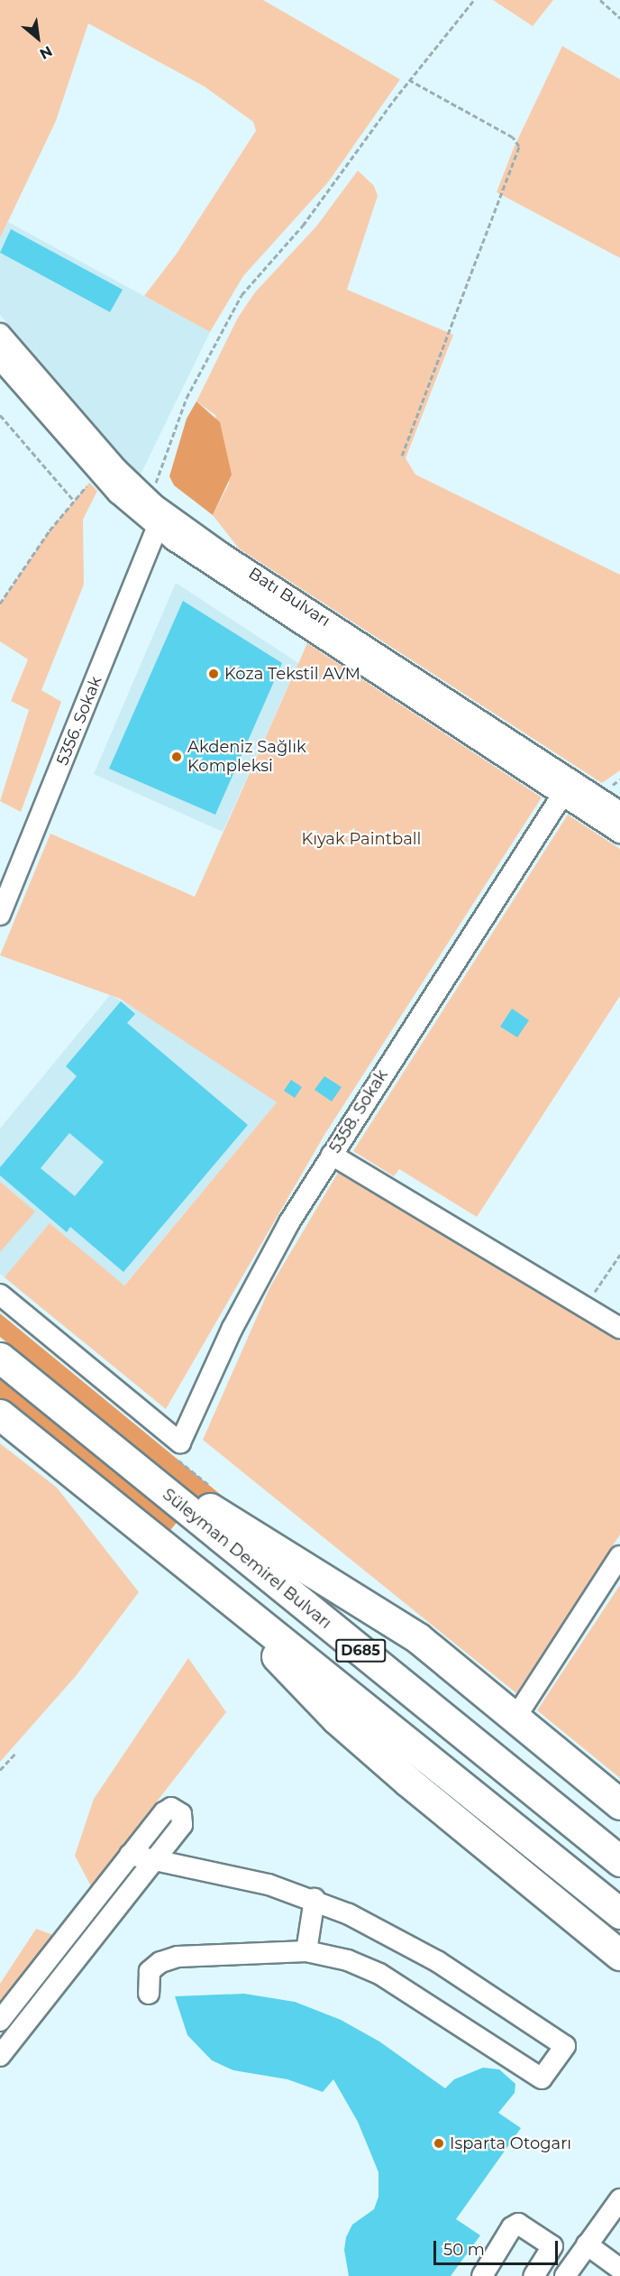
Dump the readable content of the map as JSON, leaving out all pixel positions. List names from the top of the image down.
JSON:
{
  "streets": {
    "highway": ["Süleyman Demirel Bulvarı", "D685"],
    "street": ["Batı Bulvarı", "5356. Sokak", "5358. Sokak"]
  },
  "crossings": [
    ["Batı Bulvarı", "5356. Sokak"],
    ["Batı Bulvarı", "5358. Sokak"]
  ],
  "parks": ["Kıyak Paintball"],
  "places": ["Koza Tekstil AVM", "Akdeniz Sağlık Kompleksi", "Isparta Otogarı"],
  "scale_bar": "50 m",
  "north": "bottom right"
}
